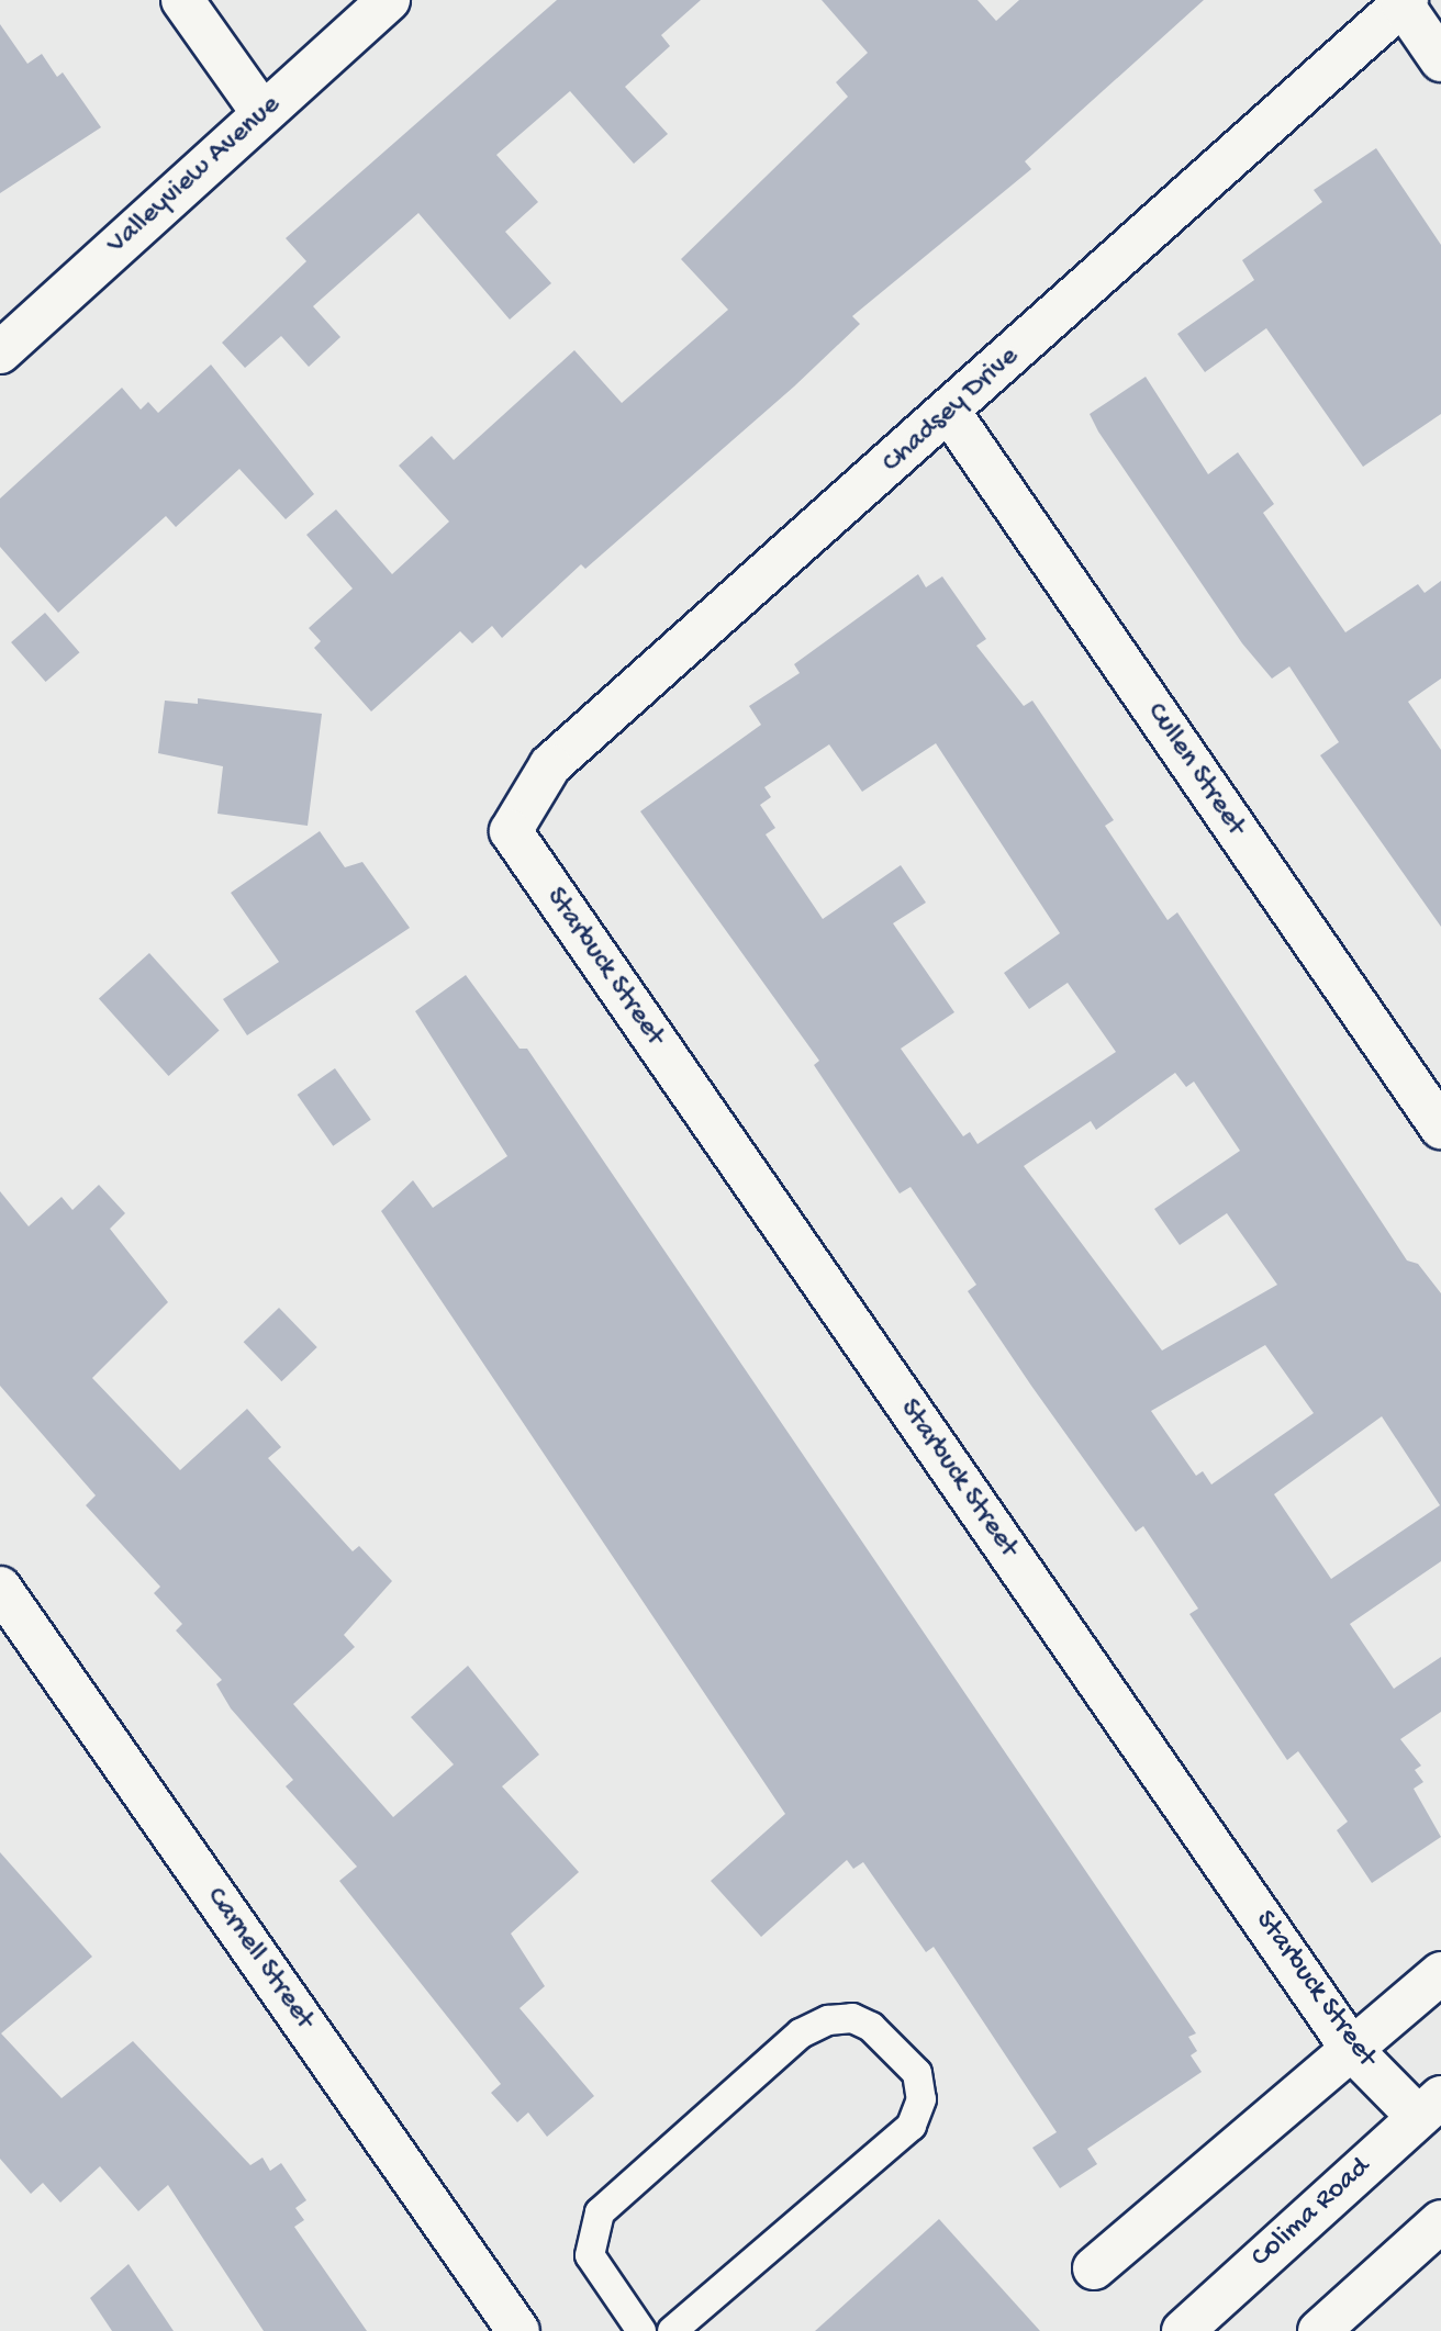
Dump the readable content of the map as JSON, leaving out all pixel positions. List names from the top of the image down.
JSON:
{
  "streets": {
    "street": [
      "Valleyview Avenue",
      "Chadsey Drive",
      "Cullen Street",
      "Starbuck Street",
      "Carnell Street",
      "Colima Road"
    ]
  },
  "crossings": [
    ["Chadsey Drive", "Cullen Street"],
    ["Chadsey Drive", "Starbuck Street"],
    ["Starbuck Street", "Colima Road"]
  ]
}
